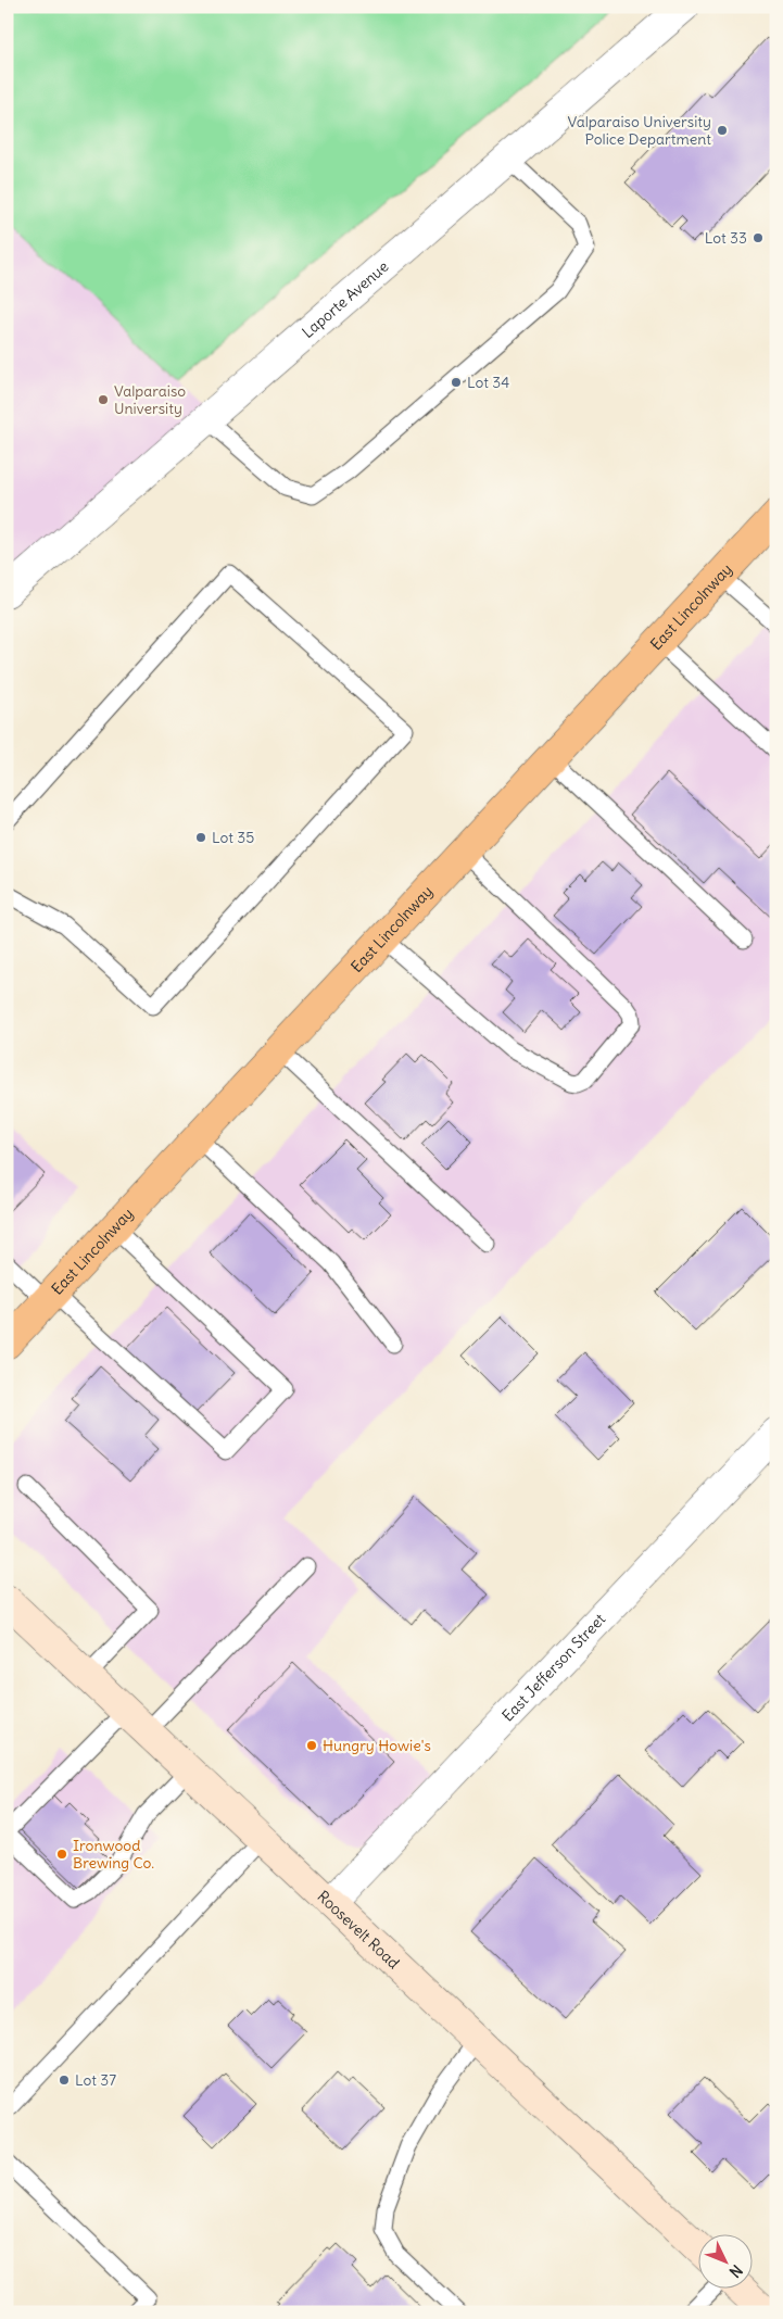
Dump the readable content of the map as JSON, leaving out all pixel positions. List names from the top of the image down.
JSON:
{
  "streets": {
    "main road": ["East Lincolnway"],
    "street": ["Laporte Avenue", "East Jefferson Street", "Roosevelt Road"]
  },
  "crossings": [
    ["East Jefferson Street", "Roosevelt Road"]
  ],
  "places": [
    "Valparaiso University Police Department",
    "Lot 33",
    "Lot 34",
    "Valparaiso University",
    "Lot 35",
    "Hungry Howie's",
    "Ironwood Brewing Co.",
    "Lot 37"
  ],
  "north": "bottom right"
}
